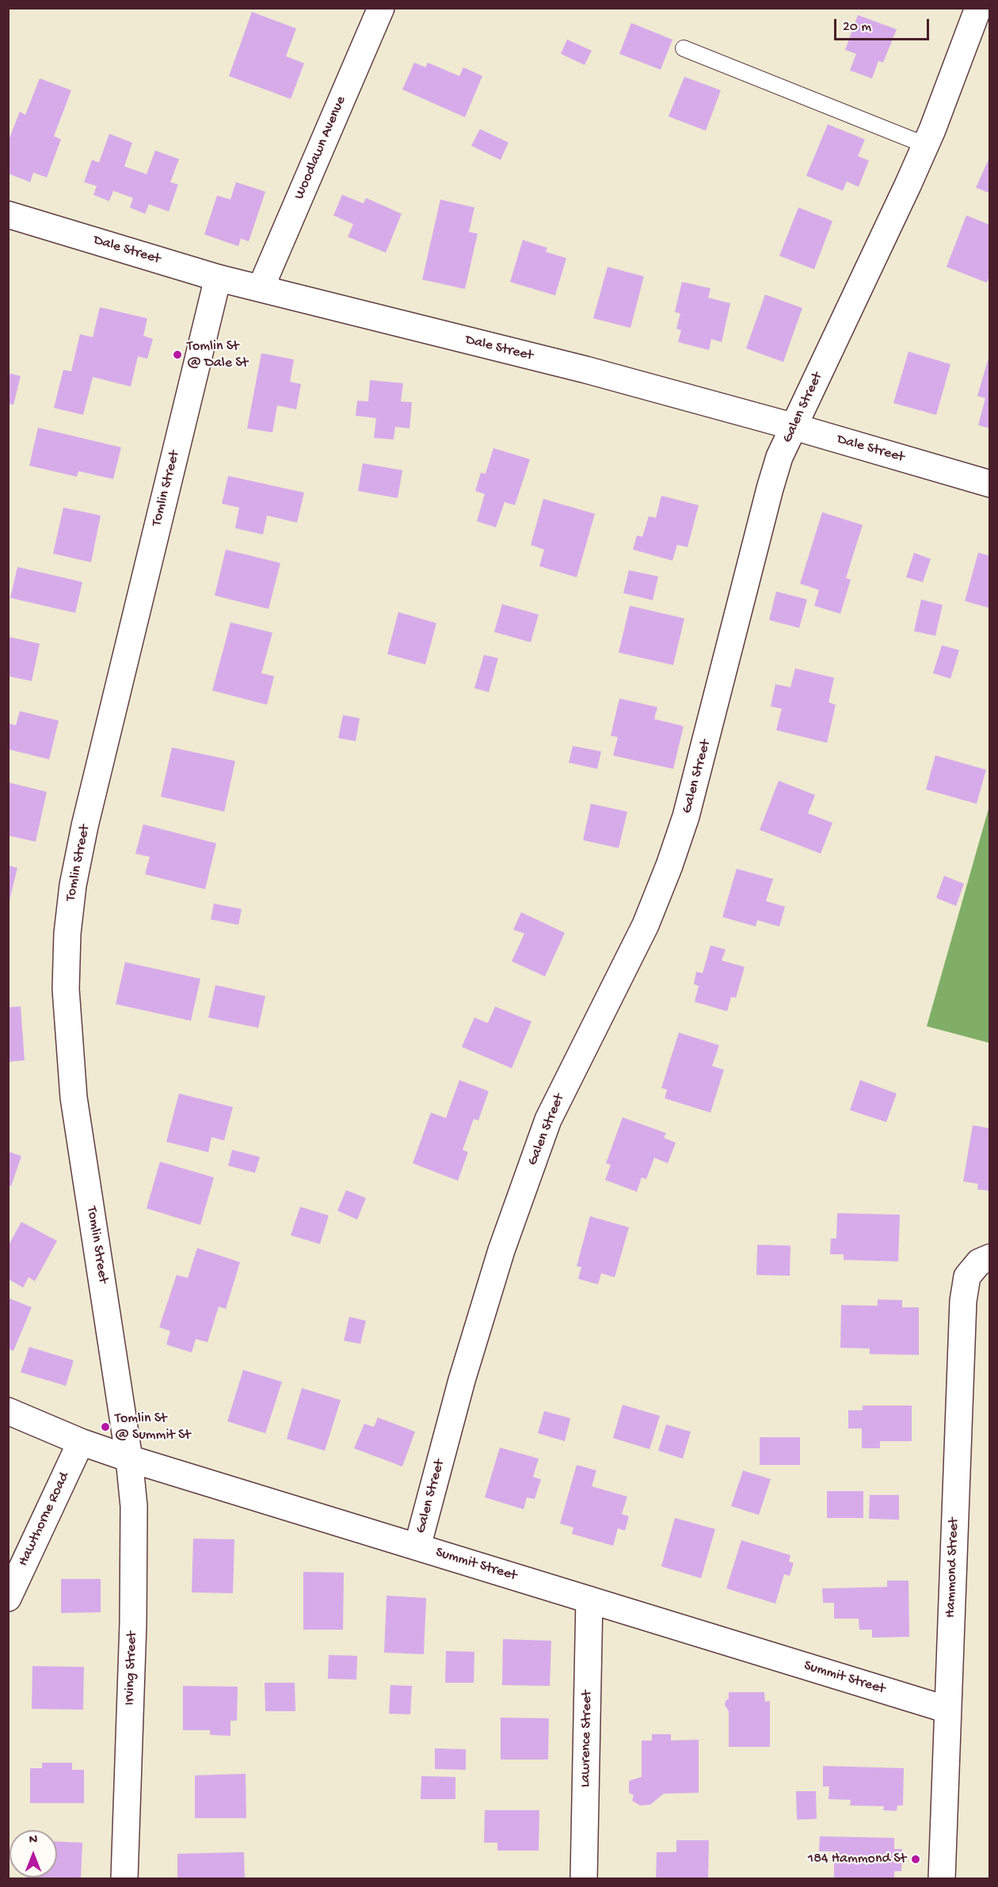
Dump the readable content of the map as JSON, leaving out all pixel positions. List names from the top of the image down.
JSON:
{
  "streets": {
    "street": [
      "Woodlawn Avenue",
      "Dale Street",
      "Galen Street",
      "Tomlin Street",
      "Hawthorne Road",
      "Summit Street",
      "Hammond Street",
      "Irving Street",
      "Lawrence Street"
    ]
  },
  "crossings": [
    ["Woodlawn Avenue", "Dale Street"],
    ["Dale Street", "Galen Street"],
    ["Dale Street", "Tomlin Street"],
    ["Galen Street", "Summit Street"],
    ["Tomlin Street", "Summit Street"],
    ["Tomlin Street", "Irving Street"],
    ["Hawthorne Road", "Summit Street"],
    ["Summit Street", "Hammond Street"],
    ["Summit Street", "Irving Street"],
    ["Summit Street", "Lawrence Street"]
  ],
  "places": ["Tomlin St @ Dale St", "Tomlin St @ Summit St", "184 Hammond St"],
  "scale_bar": "20 m",
  "north": "top"
}
